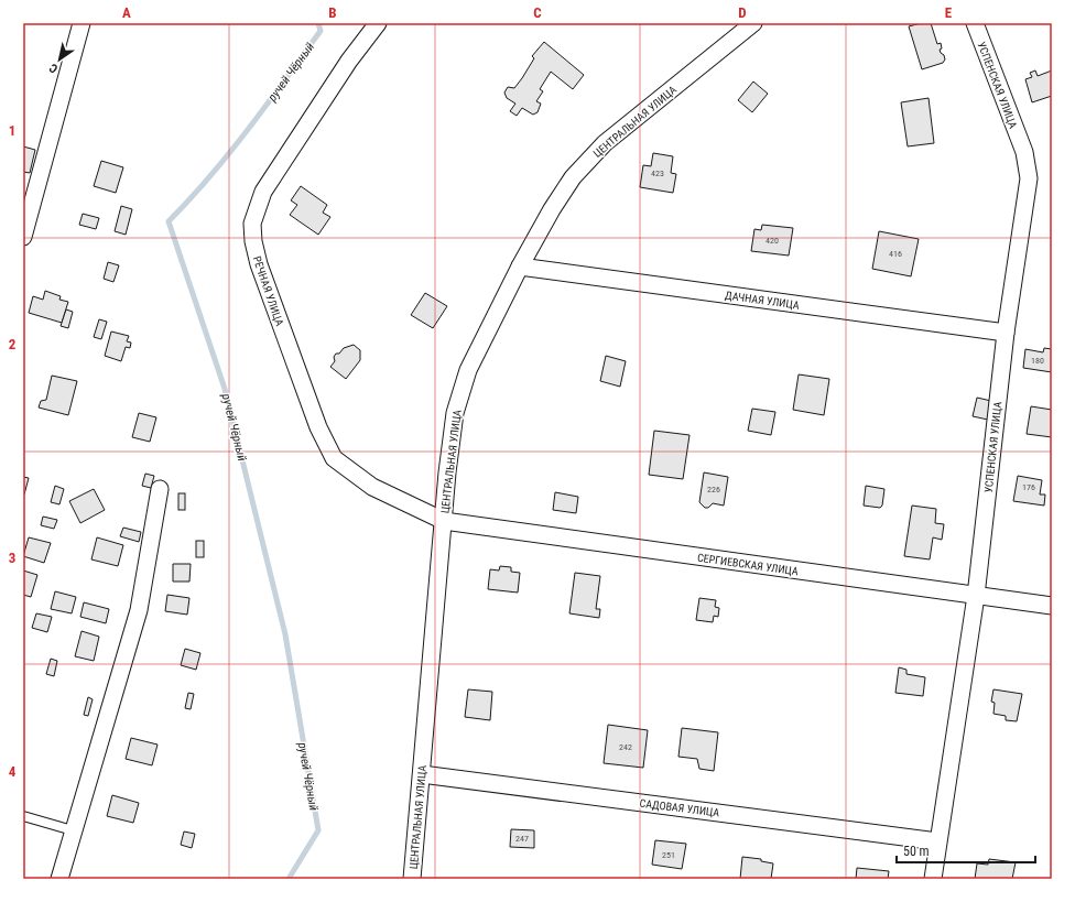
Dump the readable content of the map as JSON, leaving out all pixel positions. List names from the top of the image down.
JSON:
{
  "streets": {
    "street": [
      "УСПЕНСКАЯ УЛИЦА",
      "ЦЕНТРАЛЬНАЯ УЛИЦА",
      "РЕЧНАЯ УЛИЦА",
      "ДАЧНАЯ УЛИЦА",
      "СЕРГИЕВСКАЯ УЛИЦА",
      "САДОВАЯ УЛИЦА"
    ]
  },
  "crossings": [
    ["УСПЕНСКАЯ УЛИЦА", "ДАЧНАЯ УЛИЦА"],
    ["УСПЕНСКАЯ УЛИЦА", "СЕРГИЕВСКАЯ УЛИЦА"],
    ["УСПЕНСКАЯ УЛИЦА", "САДОВАЯ УЛИЦА"],
    ["ЦЕНТРАЛЬНАЯ УЛИЦА", "РЕЧНАЯ УЛИЦА"],
    ["ЦЕНТРАЛЬНАЯ УЛИЦА", "ДАЧНАЯ УЛИЦА"],
    ["ЦЕНТРАЛЬНАЯ УЛИЦА", "СЕРГИЕВСКАЯ УЛИЦА"],
    ["ЦЕНТРАЛЬНАЯ УЛИЦА", "САДОВАЯ УЛИЦА"],
    ["РЕЧНАЯ УЛИЦА", "СЕРГИЕВСКАЯ УЛИЦА"]
  ],
  "water": ["ручей Чёрный"],
  "house_numbers": [
    "423",
    "420",
    "416",
    "180",
    "176",
    "226",
    "242",
    "247",
    "251"
  ],
  "scale_bar": "50 m",
  "north": "bottom left",
  "grid": {
    "columns": [
      "A",
      "B",
      "C",
      "D",
      "E"
    ],
    "rows": [
      "1",
      "2",
      "3",
      "4"
    ]
  }
}
